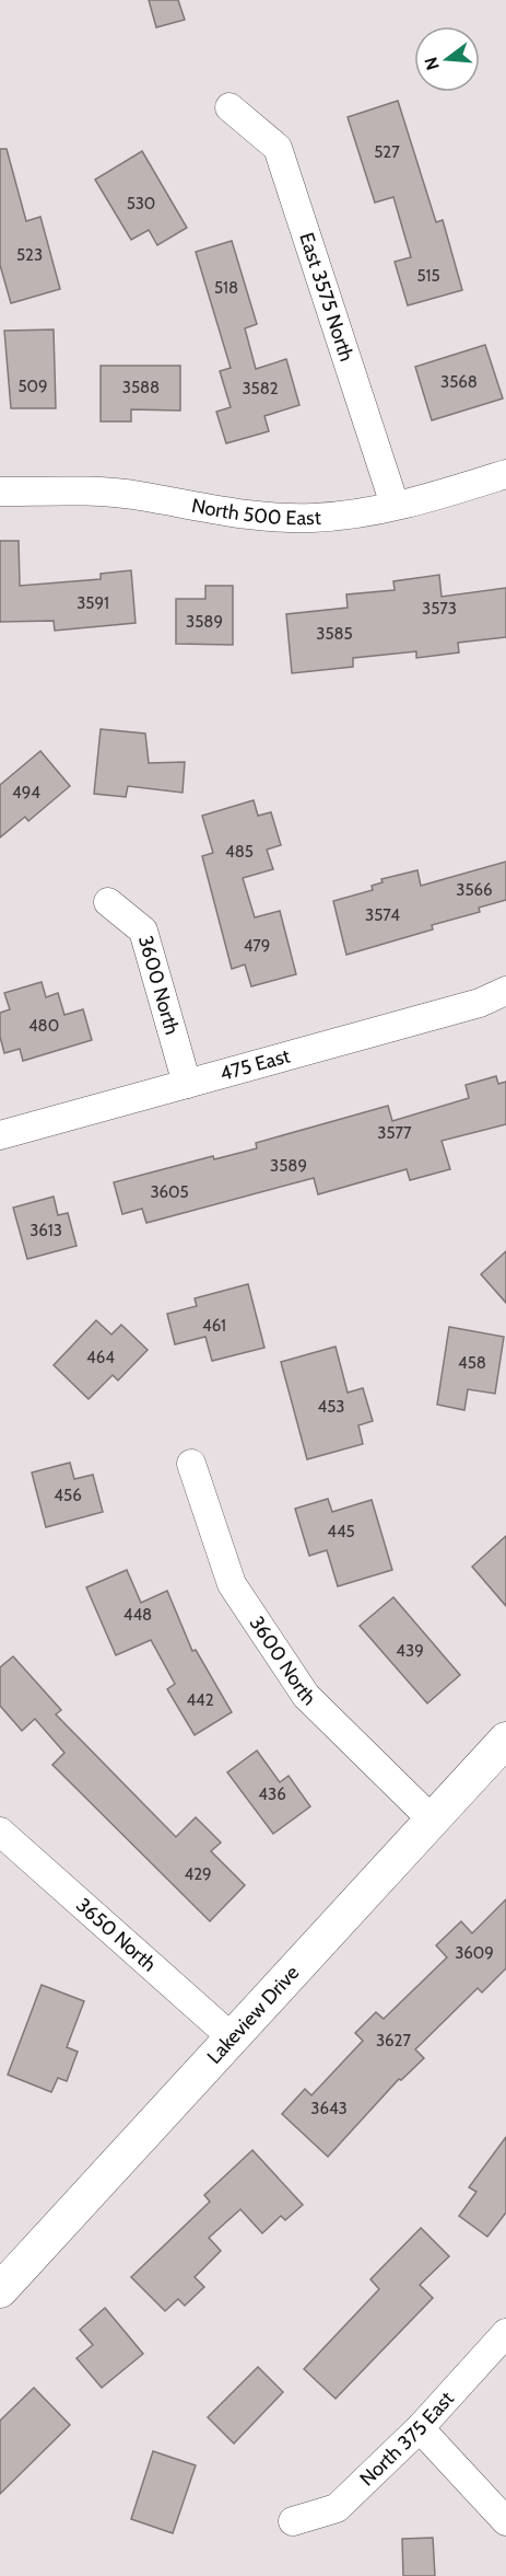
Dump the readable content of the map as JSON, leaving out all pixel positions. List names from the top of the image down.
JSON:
{
  "streets": {
    "street": [
      "East 3575 North",
      "North 500 East",
      "3600 North",
      "475 East",
      "3650 North",
      "Lakeview Drive",
      "North 375 East"
    ]
  },
  "crossings": [
    ["East 3575 North", "North 500 East"],
    ["3600 North", "475 East"],
    ["3600 North", "Lakeview Drive"],
    ["3650 North", "Lakeview Drive"]
  ],
  "house_numbers": [
    "527",
    "530",
    "523",
    "515",
    "518",
    "3568",
    "509",
    "3588",
    "3582",
    "3591",
    "3573",
    "3589",
    "3585",
    "494",
    "485",
    "3566",
    "3574",
    "479",
    "480",
    "3577",
    "3589",
    "3605",
    "3613",
    "461",
    "464",
    "458",
    "453",
    "456",
    "445",
    "448",
    "439",
    "442",
    "436",
    "429",
    "3609",
    "3627",
    "3643"
  ],
  "north": "left"
}
